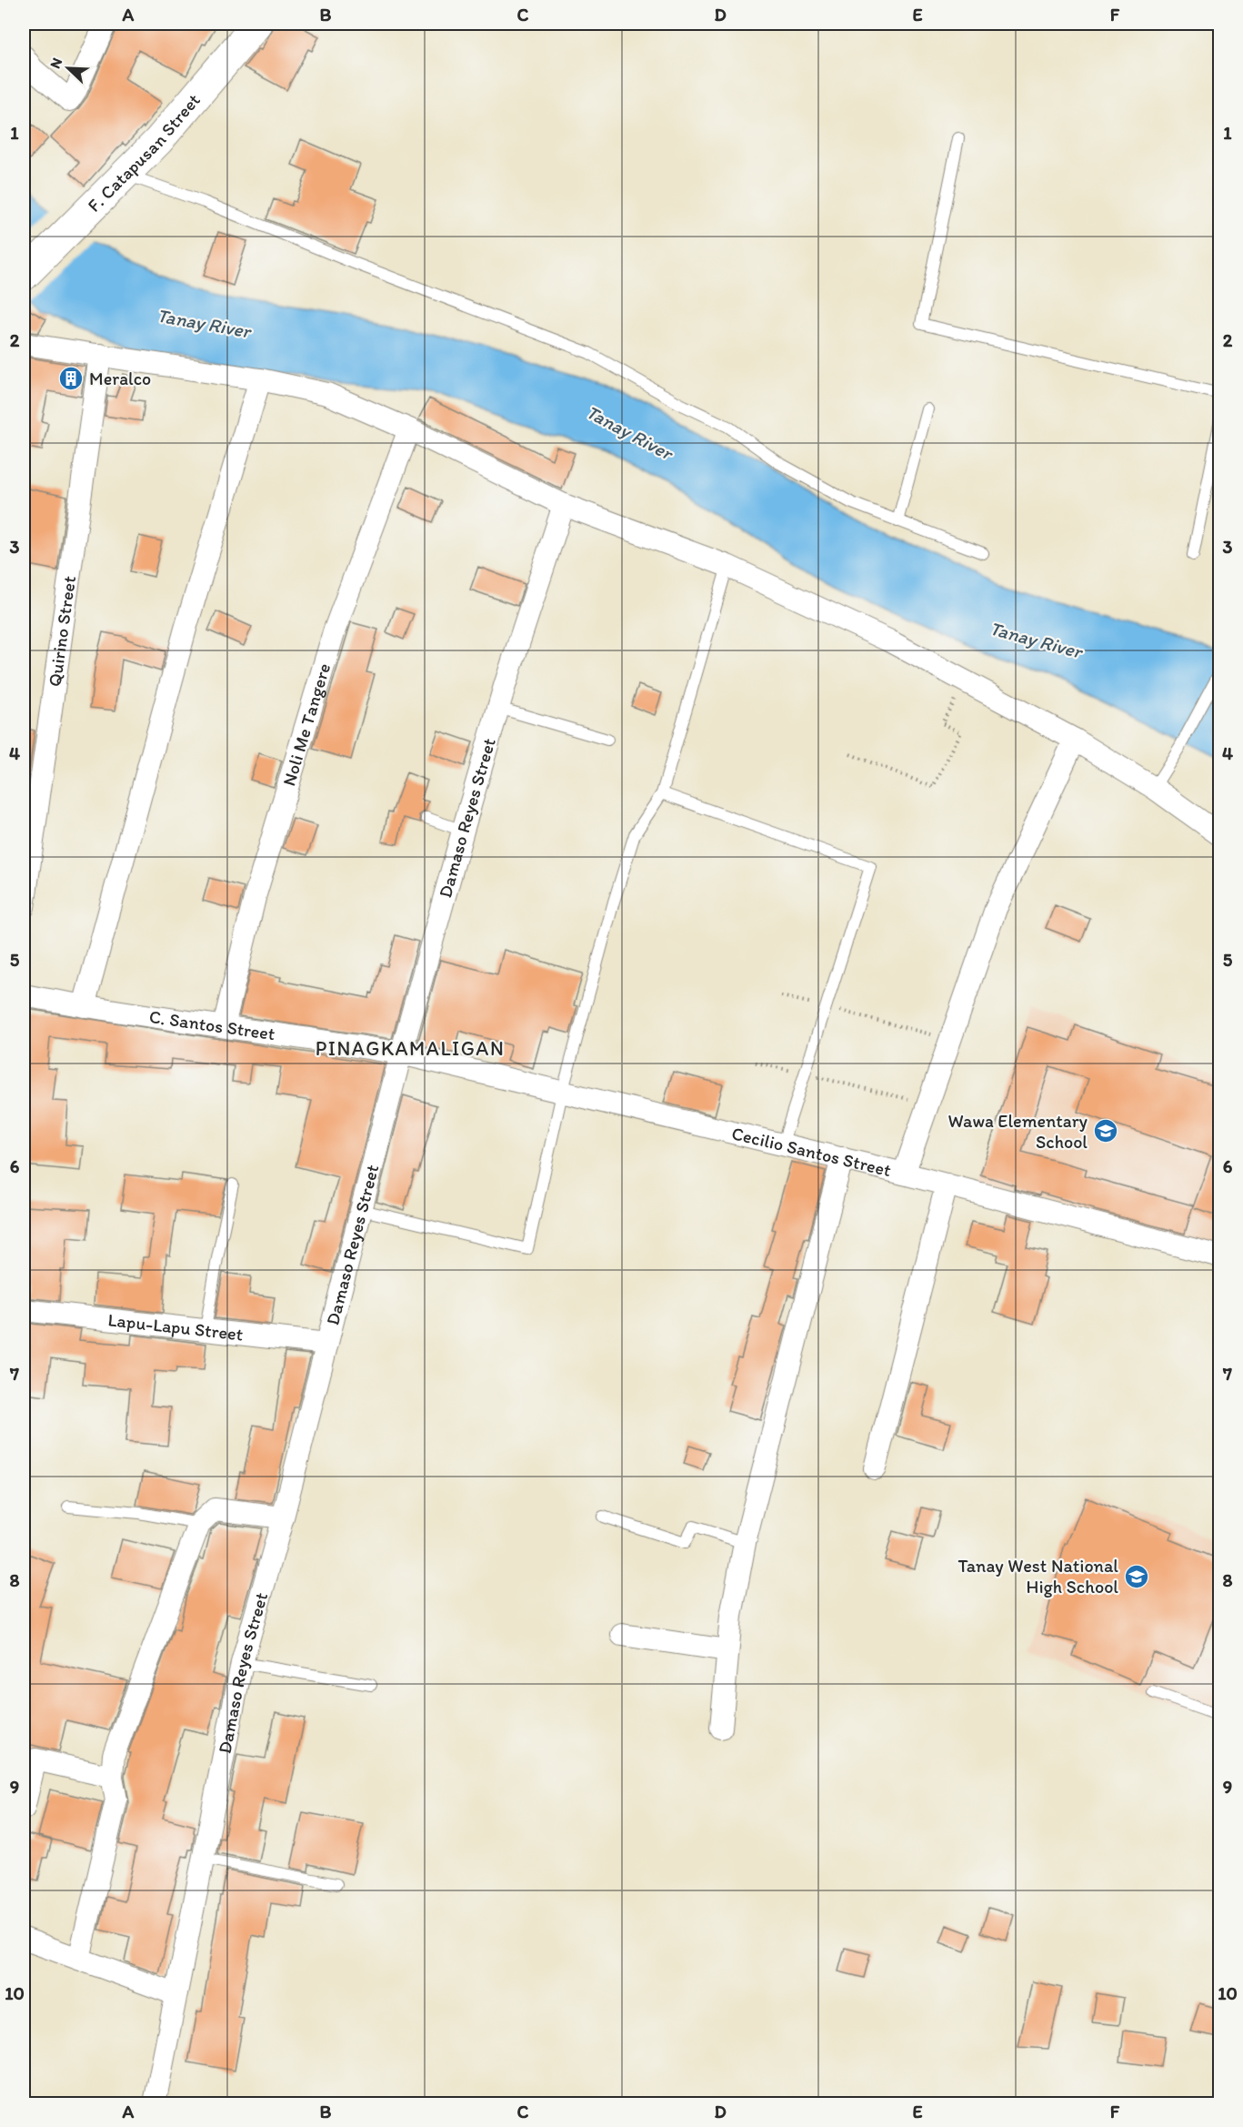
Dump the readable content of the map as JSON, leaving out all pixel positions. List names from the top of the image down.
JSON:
{
  "streets": {
    "main road": ["F. Catapusan Street"],
    "street": [
      "Quirino Street",
      "Noli Me Tangere",
      "Damaso Reyes Street",
      "C. Santos Street",
      "Cecilio Santos Street",
      "Lapu-Lapu Street"
    ]
  },
  "crossings": [
    ["Noli Me Tangere", "C. Santos Street"],
    ["Damaso Reyes Street", "C. Santos Street"],
    ["Damaso Reyes Street", "Cecilio Santos Street"],
    ["Damaso Reyes Street", "Lapu-Lapu Street"],
    ["C. Santos Street", "Cecilio Santos Street"]
  ],
  "districts": ["PINAGKAMALIGAN"],
  "water": ["Tanay River"],
  "places": {
    "building": ["Meralco"],
    "school or university": ["Wawa Elementary School", "Tanay West National High School"]
  },
  "north": "top left",
  "grid": {
    "columns": [
      "A",
      "B",
      "C",
      "D",
      "E",
      "F"
    ],
    "rows": [
      "1",
      "2",
      "3",
      "4",
      "5",
      "6",
      "7",
      "8",
      "9",
      "10"
    ]
  }
}
